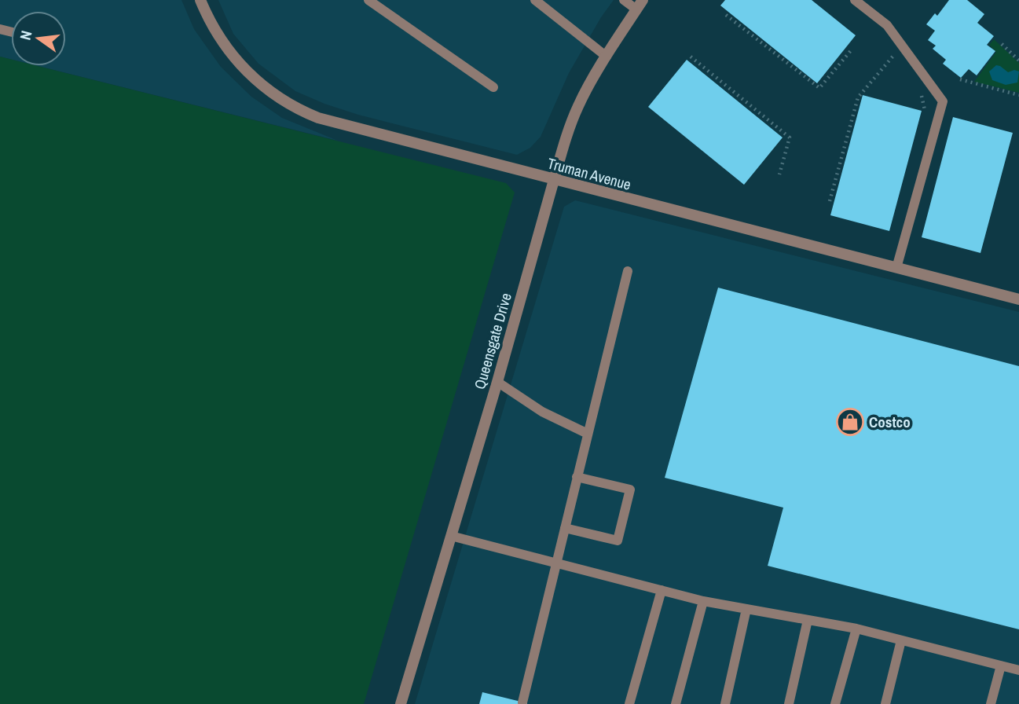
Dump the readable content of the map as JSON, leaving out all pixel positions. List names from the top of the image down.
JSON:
{
  "streets": {
    "street": ["Truman Avenue", "Queensgate Drive"]
  },
  "crossings": [
    ["Truman Avenue", "Queensgate Drive"]
  ],
  "places": {
    "shop": ["Costco"]
  },
  "north": "left"
}
